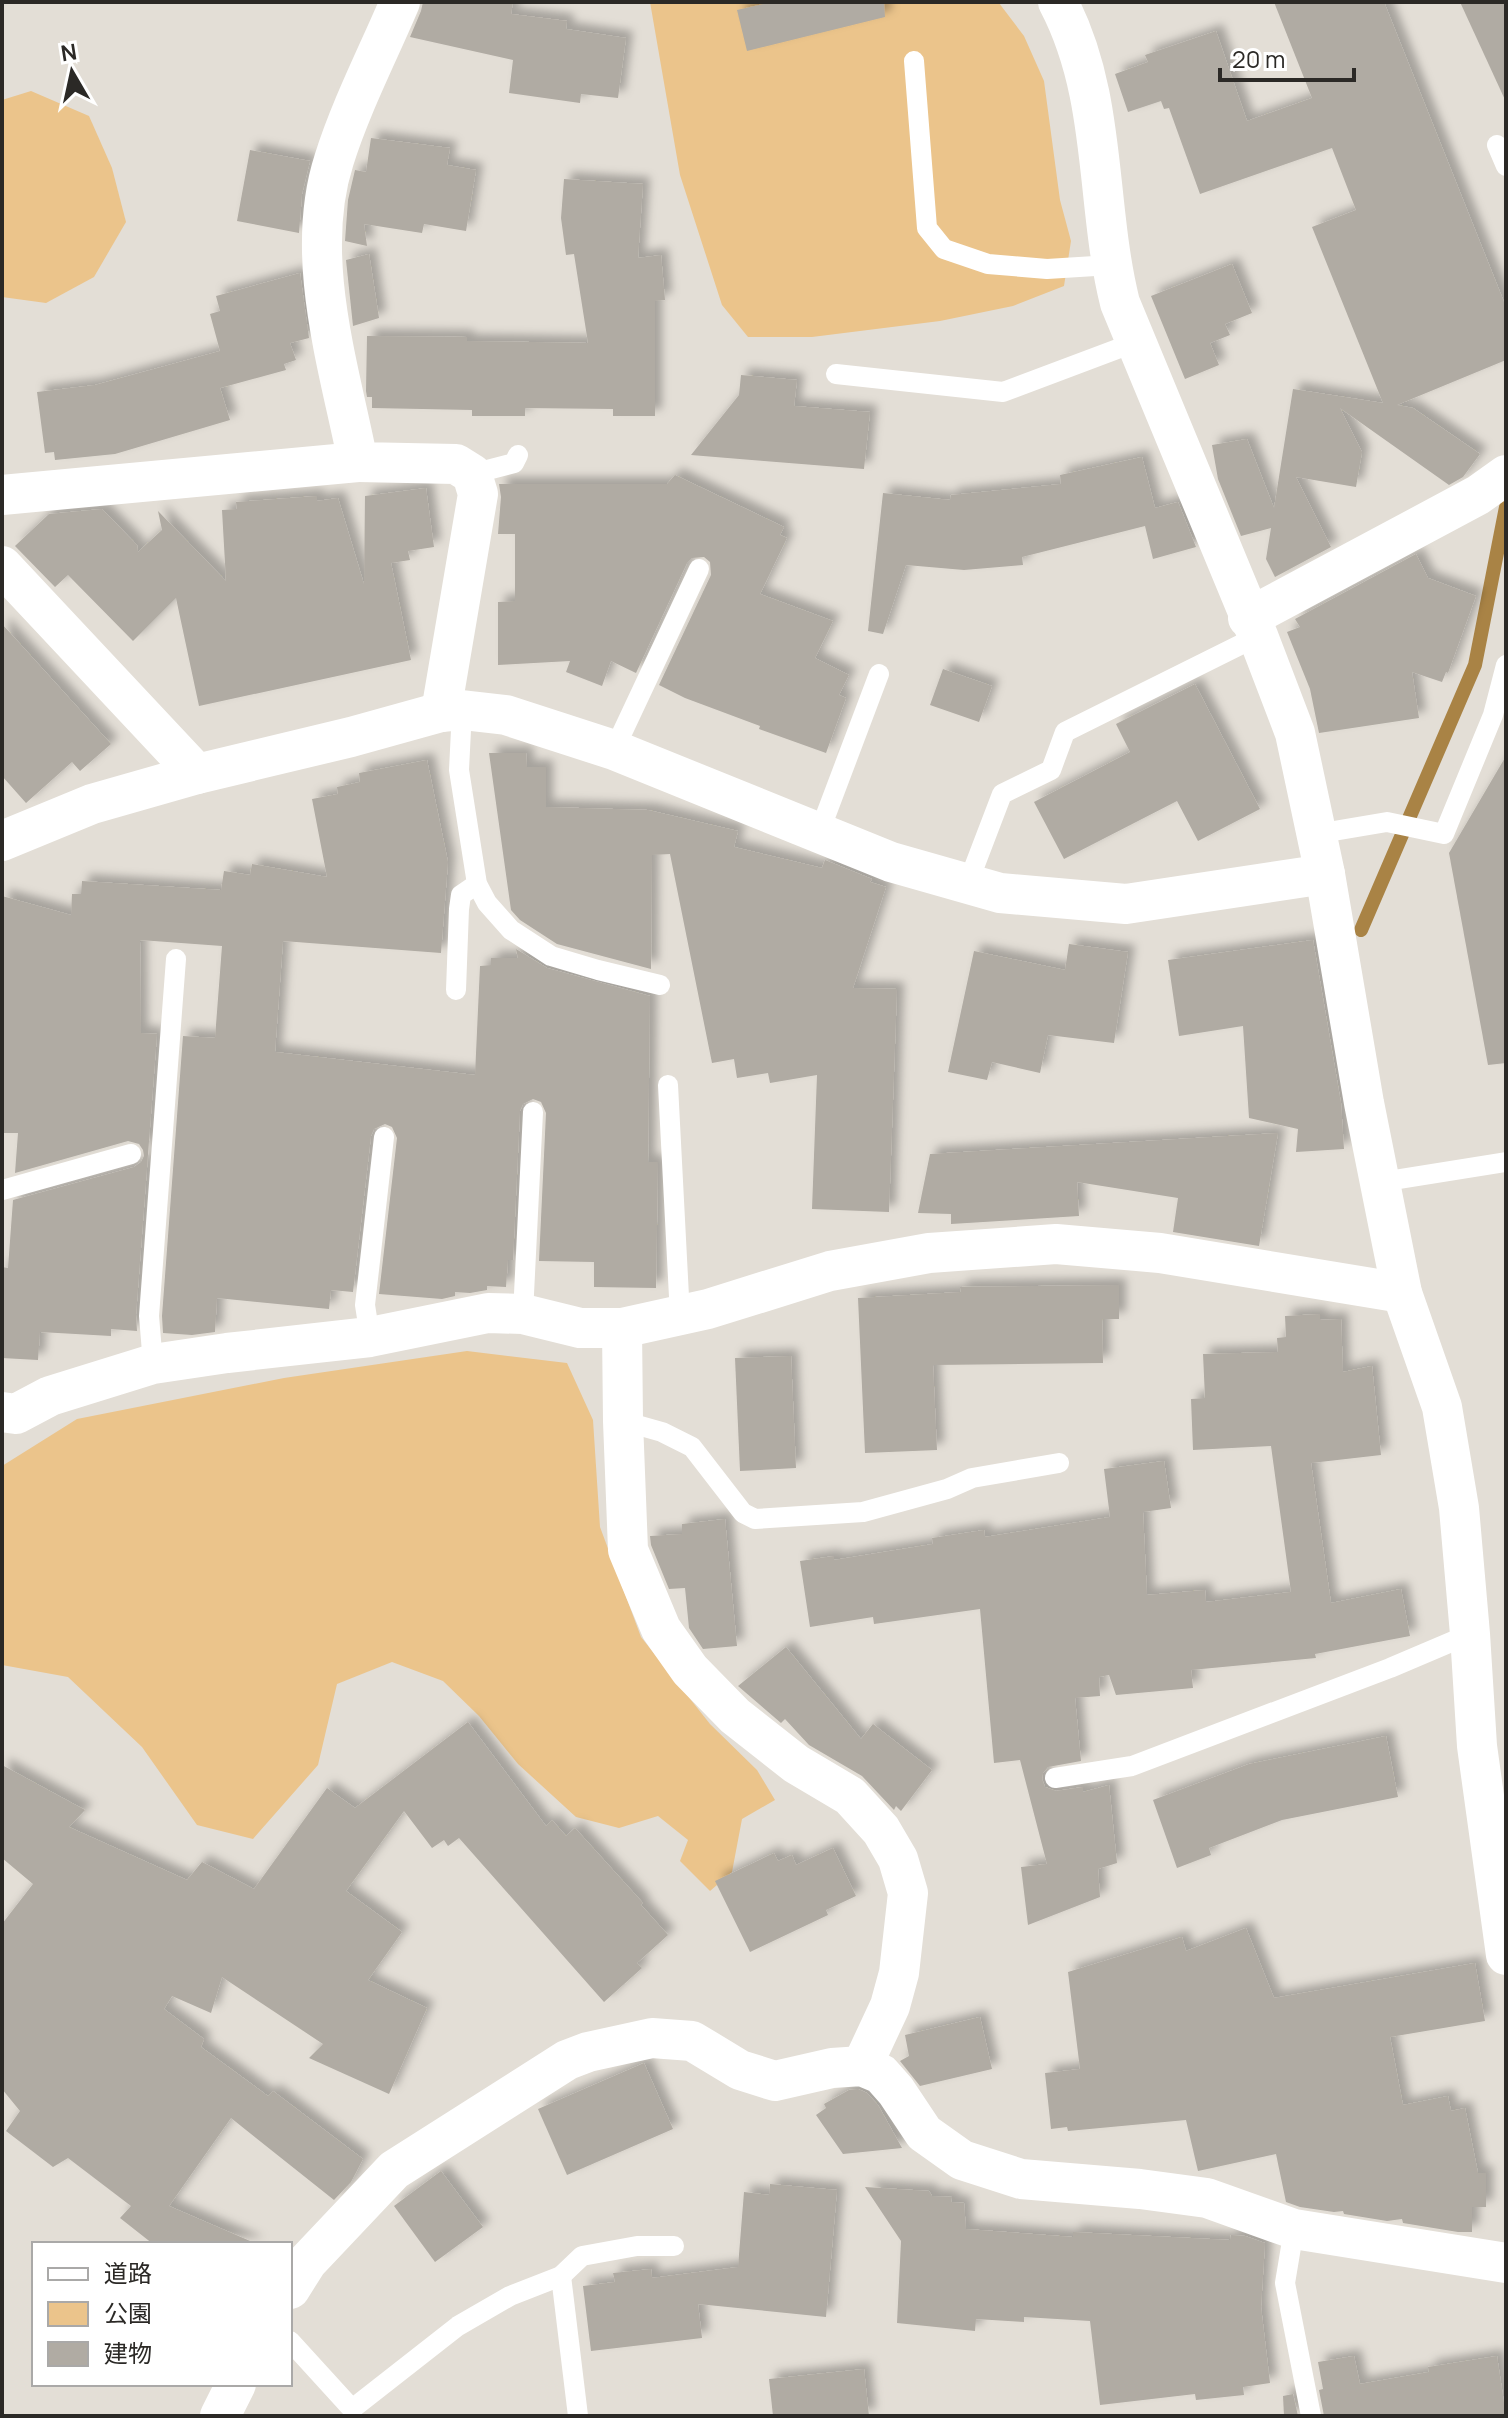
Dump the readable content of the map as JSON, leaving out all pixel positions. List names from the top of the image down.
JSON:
{
  "legend": ["道路", "公園", "建物"],
  "scale_bar": "20 m",
  "north": "top"
}
